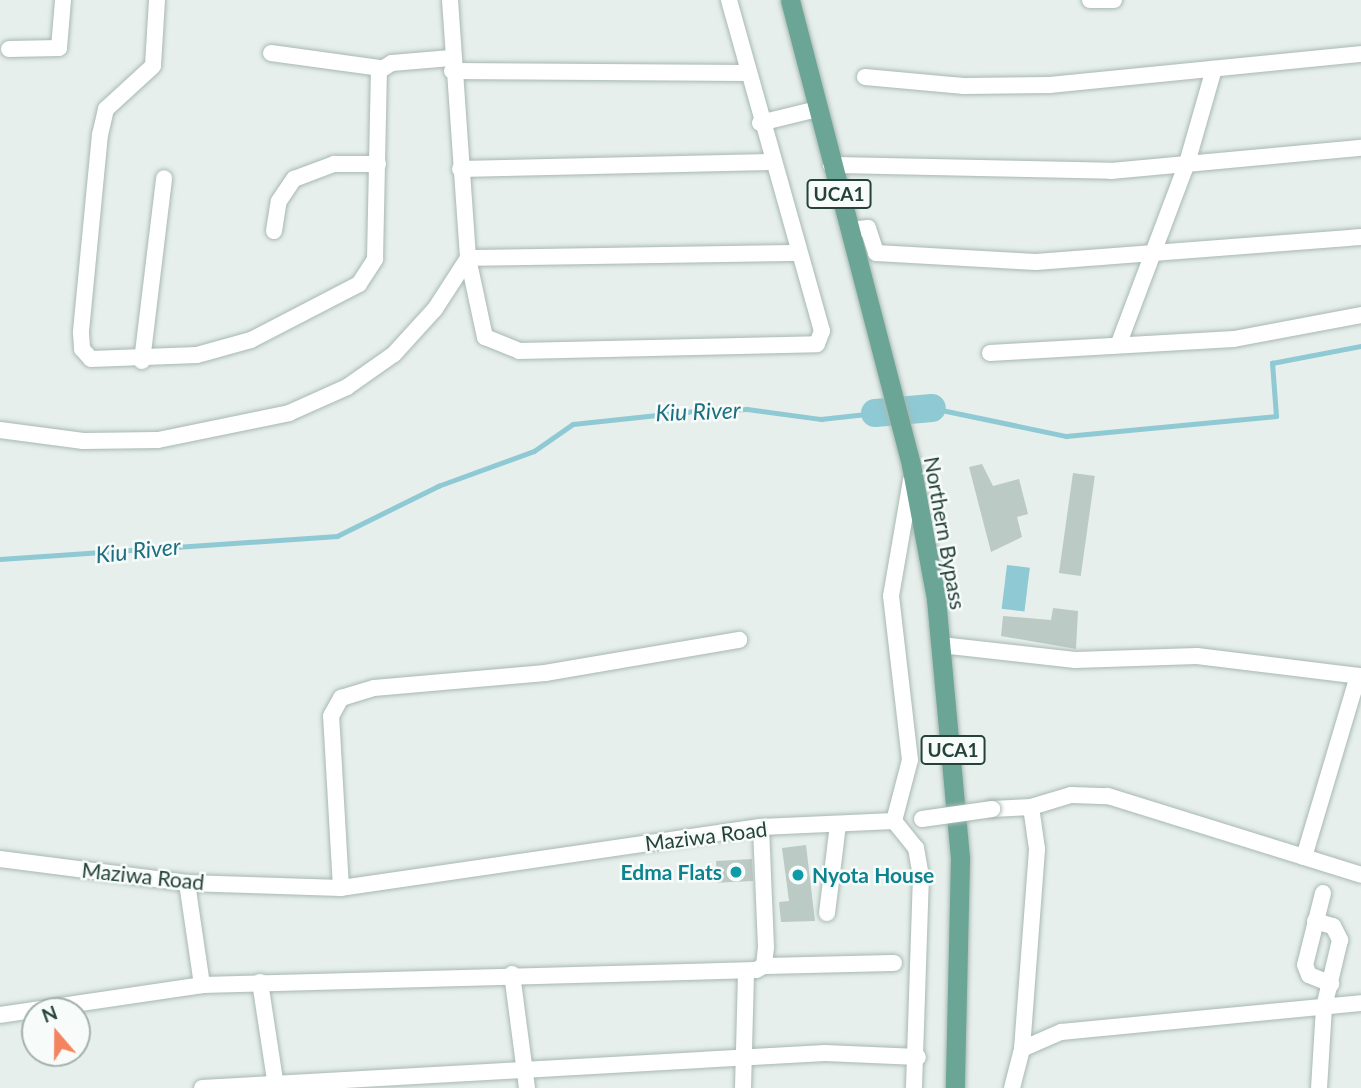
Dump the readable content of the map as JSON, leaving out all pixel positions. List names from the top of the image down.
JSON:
{
  "streets": {
    "main road": ["UCA1", "Northern Bypass"],
    "street": ["Maziwa Road"]
  },
  "water": ["Kiu River"],
  "places": ["Edma Flats", "Nyota House"],
  "north": "top"
}
